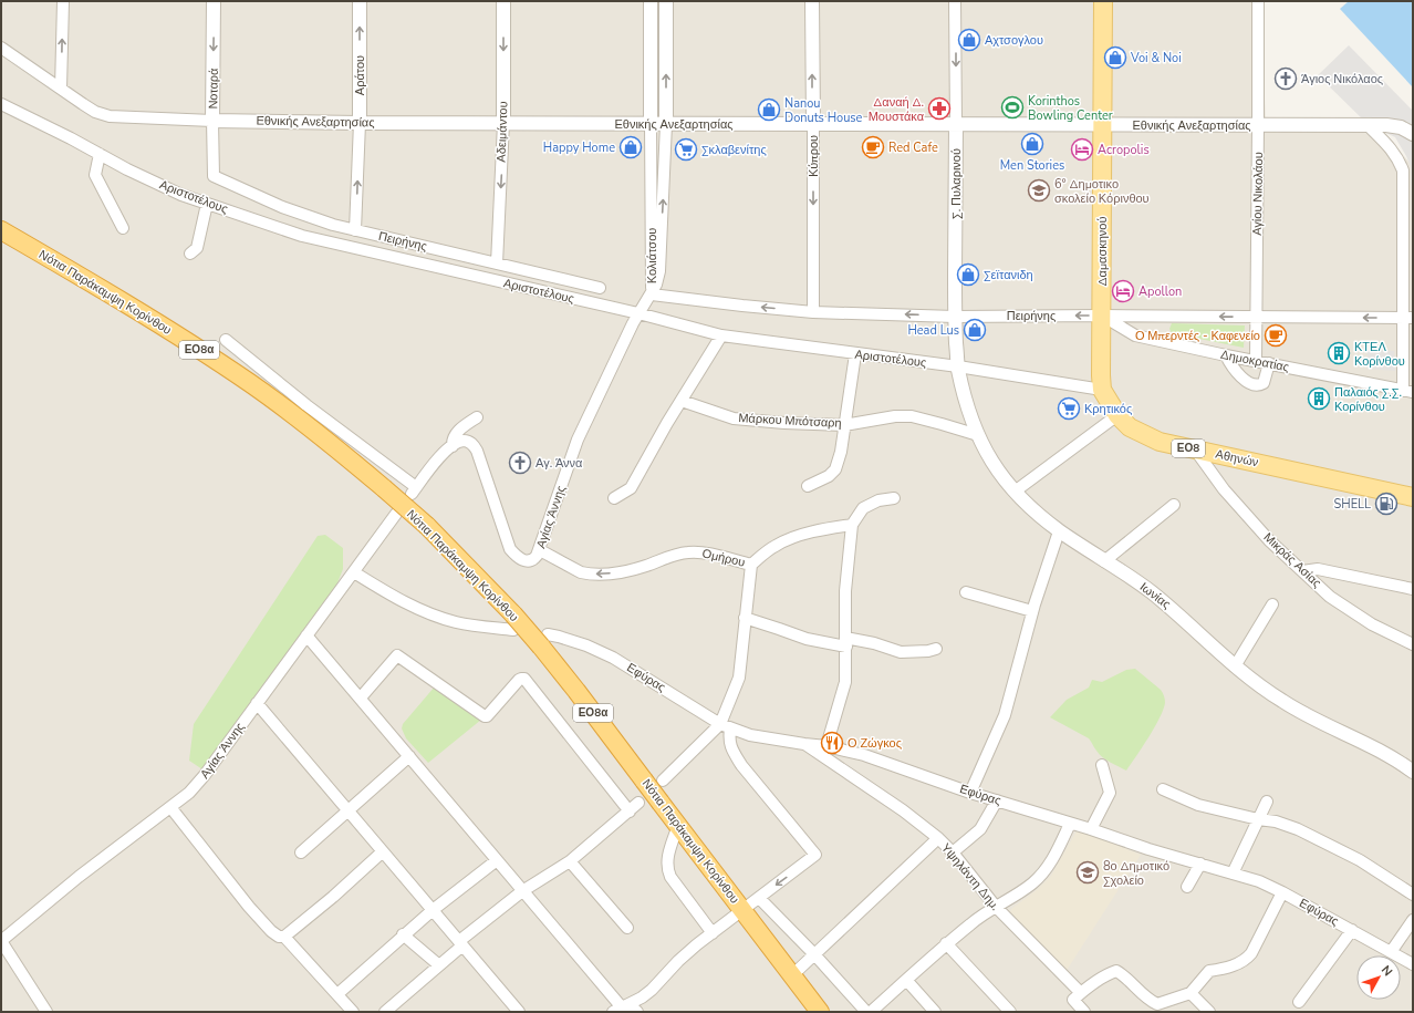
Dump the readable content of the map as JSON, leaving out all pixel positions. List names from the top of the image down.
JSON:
{
  "streets": {
    "highway": ["Νότια Παράκαμψη Κορίνθου", "ΕΟ8α"],
    "main road": ["Δαμασκηνού", "ΕΟ8", "Αθηνών"],
    "street": [
      "Αράτου",
      "Νοταρά",
      "Εθνικής Ανεξαρτησίας",
      "Αδειμάντου",
      "Κύπρου",
      "Σ. Πυλαρινού",
      "Αγίου Νικολάου",
      "Αριστοτέλους",
      "Πειρήνης",
      "Κολιάτσου",
      "Δημοκρατίας",
      "Μάρκου Μπότσαρη",
      "Αγίας Άννης",
      "Ομήρου",
      "Μικράς Ασίας",
      "Ιωνίας",
      "Εφύρας",
      "Υψηλάντη Δημ."
    ]
  },
  "crossings": [
    ["Αράτου", "Εθνικής Ανεξαρτησίας"],
    ["Αράτου", "Πειρήνης"],
    ["Νοταρά", "Εθνικής Ανεξαρτησίας"],
    ["Νοταρά", "Πειρήνης"],
    ["Εθνικής Ανεξαρτησίας", "Αδειμάντου"],
    ["Εθνικής Ανεξαρτησίας", "Κύπρου"],
    ["Εθνικής Ανεξαρτησίας", "Σ. Πυλαρινού"],
    ["Εθνικής Ανεξαρτησίας", "Αγίου Νικολάου"],
    ["Εθνικής Ανεξαρτησίας", "Δαμασκηνού"],
    ["Εθνικής Ανεξαρτησίας", "Κολιάτσου"],
    ["Αδειμάντου", "Πειρήνης"],
    ["Κύπρου", "Πειρήνης"],
    ["Σ. Πυλαρινού", "Αριστοτέλους"],
    ["Σ. Πυλαρινού", "Πειρήνης"],
    ["Σ. Πυλαρινού", "Ιωνίας"],
    ["Αγίου Νικολάου", "Πειρήνης"],
    ["Αγίου Νικολάου", "Δημοκρατίας"],
    ["Αριστοτέλους", "Αθηνών"],
    ["Αριστοτέλους", "Αγίας Άννης"],
    ["Αριστοτέλους", "Ιωνίας"],
    ["Πειρήνης", "Δαμασκηνού"],
    ["Πειρήνης", "Κολιάτσου"],
    ["Πειρήνης", "Δημοκρατίας"],
    ["Πειρήνης", "Αγίας Άννης"],
    ["Δαμασκηνού", "Δημοκρατίας"],
    ["Κολιάτσου", "Αγίας Άννης"],
    ["Νότια Παράκαμψη Κορίνθου", "Εφύρας"],
    ["Μάρκου Μπότσαρη", "Ιωνίας"],
    ["Αθηνών", "Μικράς Ασίας"],
    ["Αγίας Άννης", "Ομήρου"],
    ["Εφύρας", "Υψηλάντη Δημ."]
  ],
  "one_way": [
    "Αράτου",
    "Νοταρά",
    "Αδειμάντου",
    "Πειρήνης",
    "Ομήρου"
  ],
  "places": {
    "shop": [
      "Αχτσογλου",
      "Voi & Noi",
      "Nanou Donuts House",
      "Men Stories",
      "Happy Home",
      "Σεϊτανιδη",
      "Head Lus"
    ],
    "church": ["Άγιος Νικόλαος", "Αγ. Άννα"],
    "sports": ["Korinthos Bowling Center"],
    "pharmacy": ["Δαναή Δ. Μουστάκα"],
    "cafe": ["Red Cafe", "Ο Μπερντές - Καφενείο"],
    "supermarket": ["Σκλαβενίτης", "Κρητικός"],
    "hotel": ["Acropolis", "Apollon"],
    "school or university": ["6° Δημοτικο σκολείο Κόρινθου", "8ο Δημοτικό Σχολείο"],
    "building": ["ΚΤΕΛ Κορίνθου", "Παλαιός Σ.Σ. Κορίνθου"],
    "fuel station": ["SHELL"],
    "restaurant": ["Ο Ζώγκος"]
  },
  "north": "top right"
}
